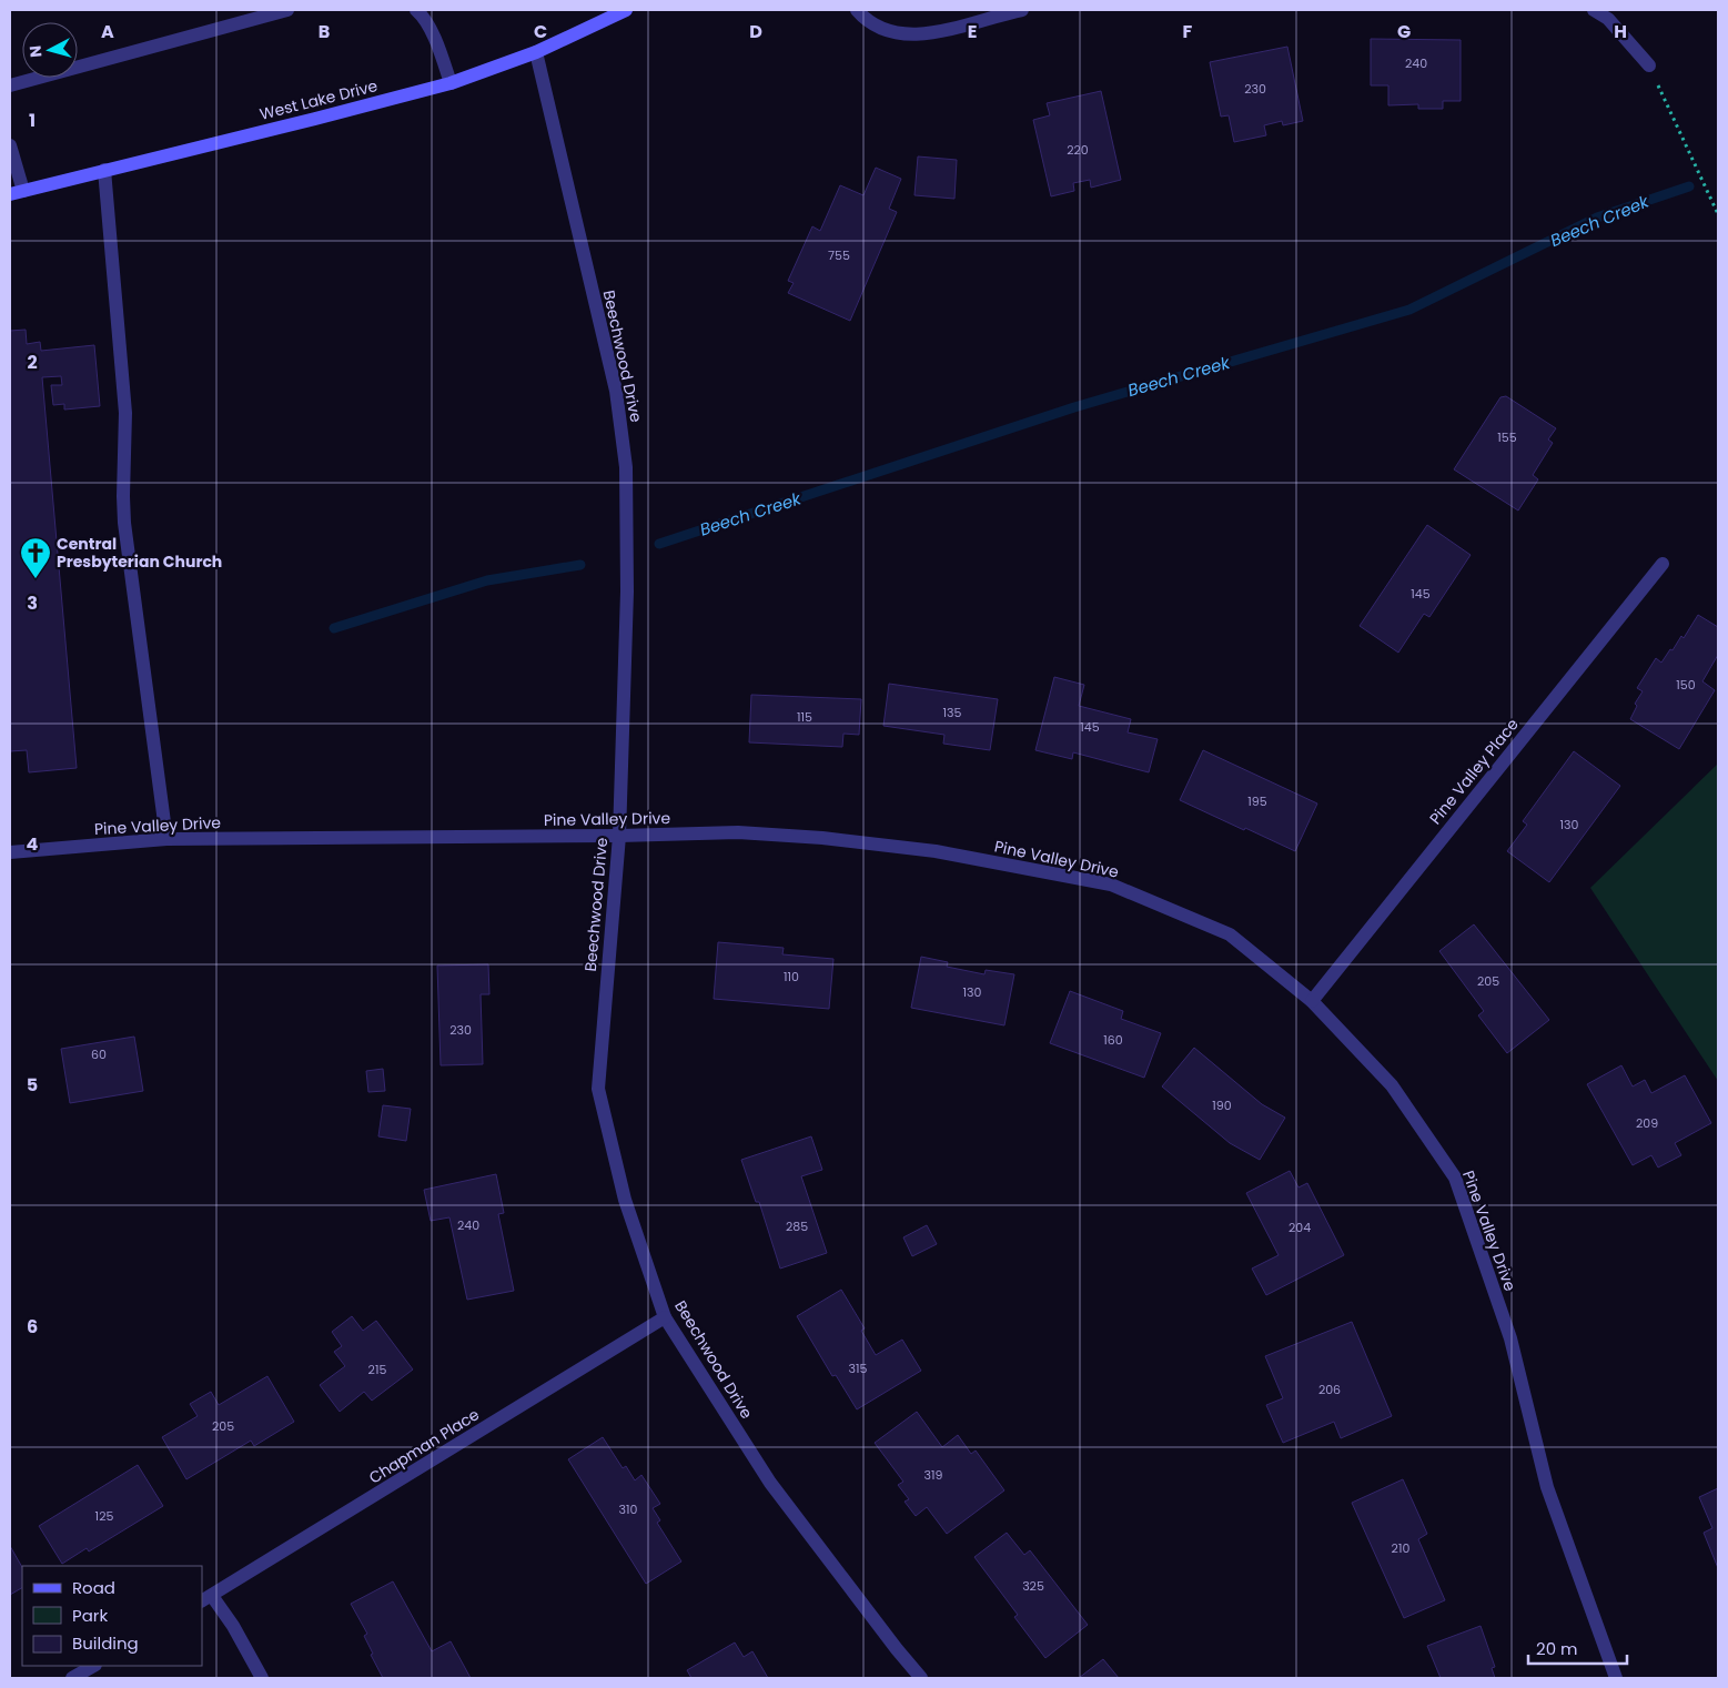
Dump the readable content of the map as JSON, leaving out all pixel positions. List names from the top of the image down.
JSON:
{
  "streets": {
    "main road": ["West Lake Drive"],
    "street": [
      "Beechwood Drive",
      "Pine Valley Place",
      "Pine Valley Drive",
      "Chapman Place"
    ]
  },
  "crossings": [
    ["West Lake Drive", "Beechwood Drive"],
    ["Beechwood Drive", "Pine Valley Drive"],
    ["Beechwood Drive", "Chapman Place"],
    ["Pine Valley Place", "Pine Valley Drive"]
  ],
  "water": ["Beech Creek"],
  "places": {
    "church": ["Central Presbyterian Church"]
  },
  "house_numbers": [
    "240",
    "230",
    "220",
    "755",
    "155",
    "145",
    "150",
    "135",
    "115",
    "145",
    "195",
    "130",
    "110",
    "205",
    "130",
    "230",
    "160",
    "60",
    "190",
    "209",
    "240",
    "285",
    "204",
    "315",
    "215",
    "206",
    "205",
    "319",
    "310",
    "125",
    "210",
    "325"
  ],
  "legend": ["Road", "Park", "Building"],
  "scale_bar": "20 m",
  "north": "left",
  "grid": {
    "columns": [
      "A",
      "B",
      "C",
      "D",
      "E",
      "F",
      "G",
      "H"
    ],
    "rows": [
      "1",
      "2",
      "3",
      "4",
      "5",
      "6"
    ]
  }
}
